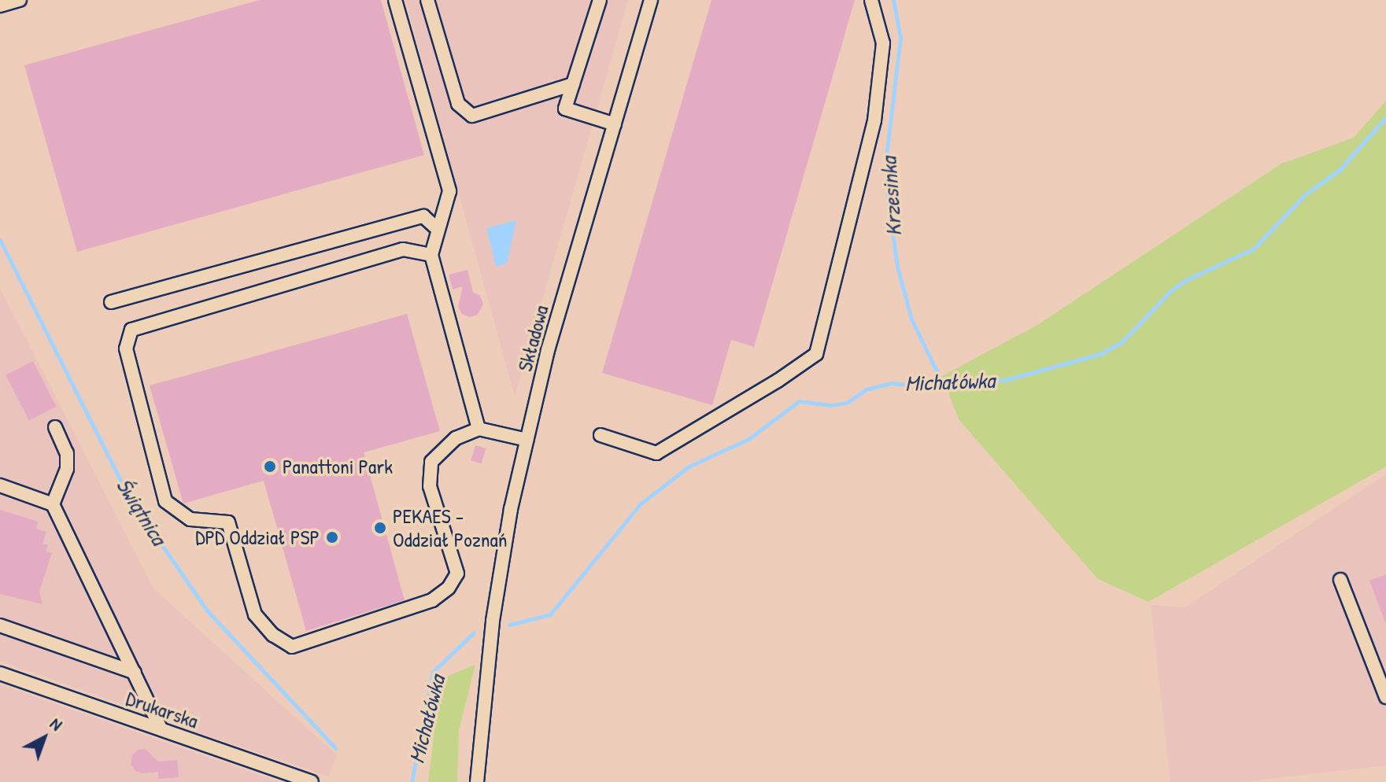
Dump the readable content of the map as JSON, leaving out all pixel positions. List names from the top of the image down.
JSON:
{
  "streets": {
    "street": ["Składowa", "Drukarska"]
  },
  "water": ["Krzesinka", "Michałówka", "Świątnica"],
  "places": ["Panattoni Park", "PEKAES - Oddział Poznań", "DPD Oddział PSP"],
  "north": "top right"
}
